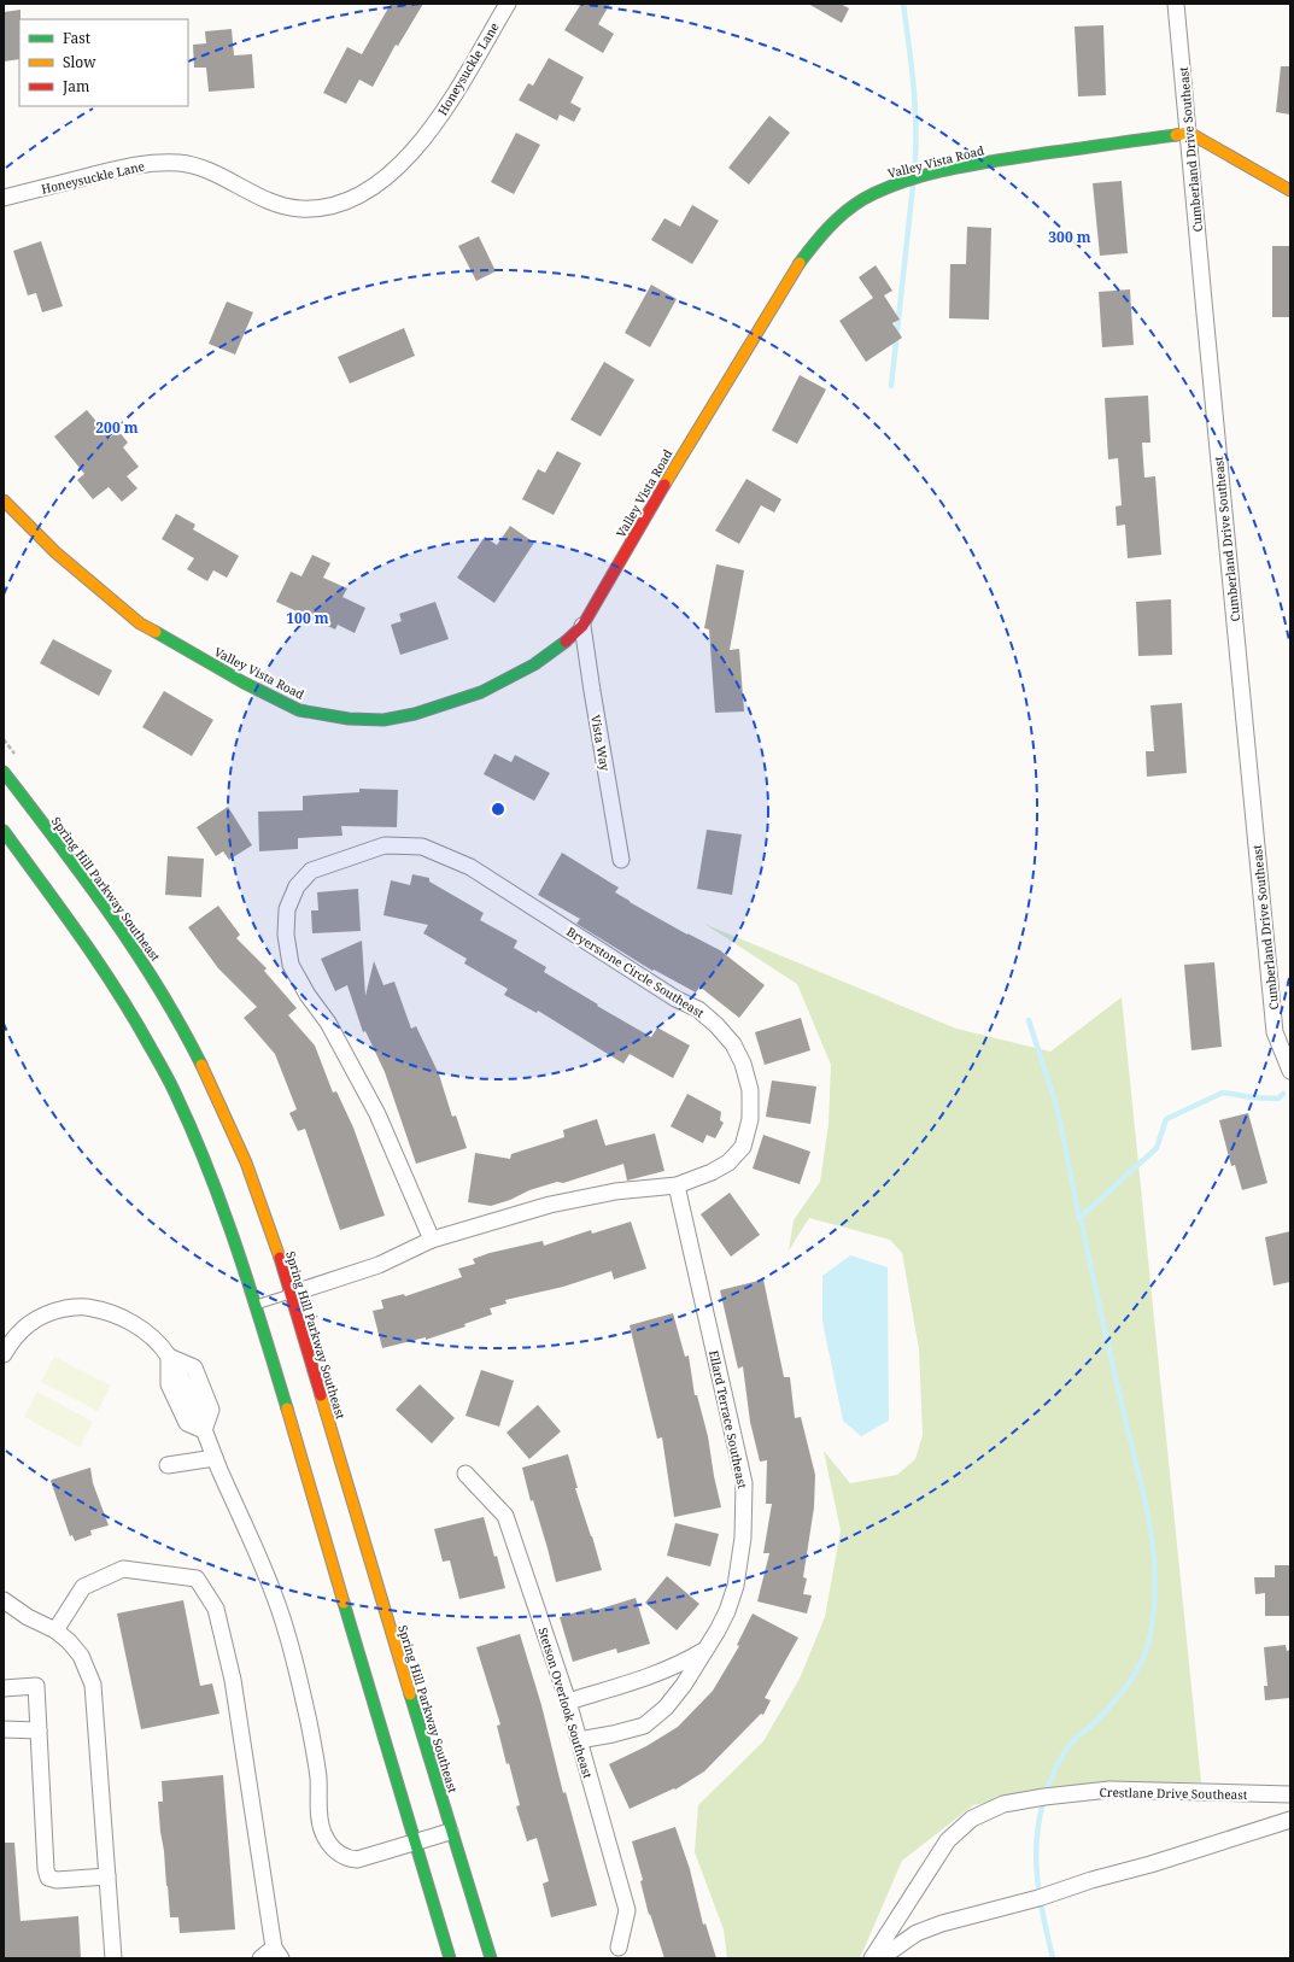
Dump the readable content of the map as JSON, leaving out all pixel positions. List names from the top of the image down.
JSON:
{
  "streets": {
    "street": [
      "Honeysuckle Lane",
      "Cumberland Drive Southeast",
      "Valley Vista Road",
      "Vista Way",
      "Spring Hill Parkway Southeast",
      "Bryerstone Circle Southeast",
      "Ellard Terrace Southeast",
      "Stetson Overlook Southeast",
      "Crestlane Drive Southeast"
    ]
  },
  "crossings": [
    ["Cumberland Drive Southeast", "Valley Vista Road"],
    ["Valley Vista Road", "Vista Way"],
    ["Bryerstone Circle Southeast", "Ellard Terrace Southeast"],
    ["Ellard Terrace Southeast", "Stetson Overlook Southeast"]
  ],
  "legend": ["Fast", "Slow", "Jam"],
  "rings": ["300 m", "200 m", "100 m"]
}
